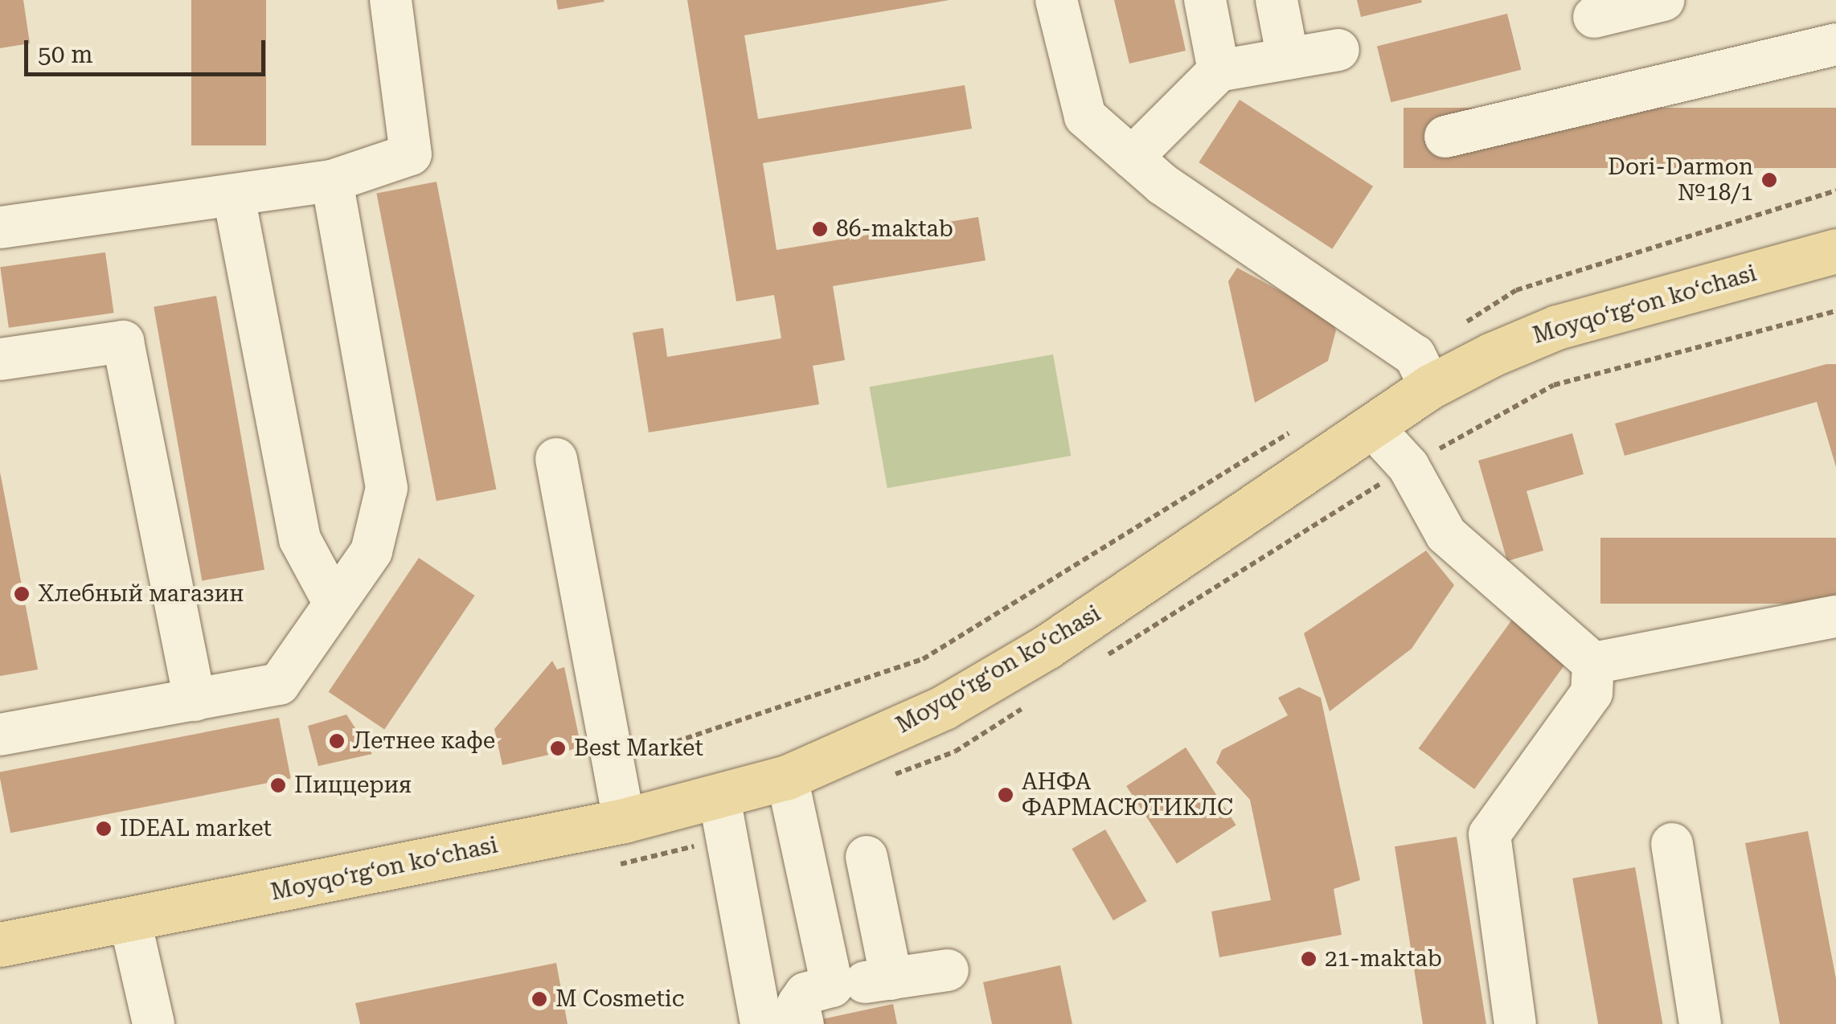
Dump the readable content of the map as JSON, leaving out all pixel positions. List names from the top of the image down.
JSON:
{
  "streets": {
    "main road": ["Moyqoʻrgʻon koʻchasi"]
  },
  "places": [
    "Dori-Darmon №18/1",
    "86-maktab",
    "Хлебный магазин",
    "Летнее кафе",
    "Best Market",
    "Пиццерия",
    "АНФА ФАРМАСЮТИКЛС",
    "IDEAL market",
    "21-maktab",
    "M Cosmetic"
  ],
  "scale_bar": "50 m"
}
